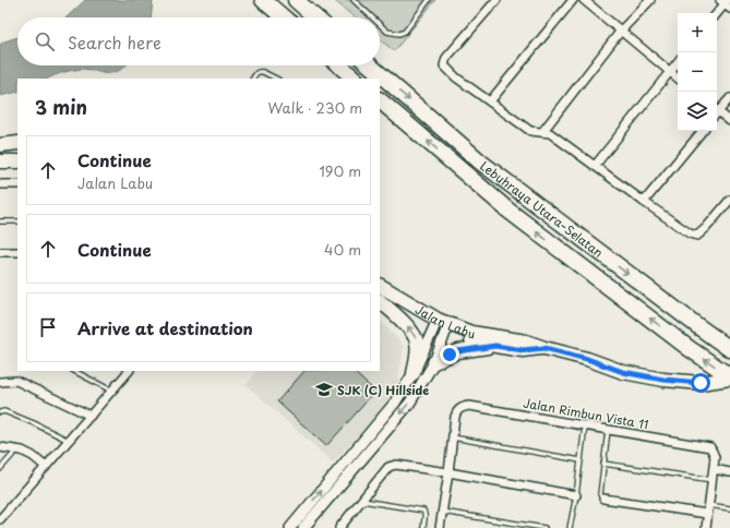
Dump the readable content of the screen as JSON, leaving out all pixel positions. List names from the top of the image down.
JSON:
{
  "streets": {
    "highway": ["Lebuhraya Utara–Selatan"],
    "main road": ["Jalan Labu"],
    "street": ["Jalan Rimbun Vista 11"]
  },
  "crossings": [
    ["Lebuhraya Utara–Selatan", "Jalan Labu"]
  ],
  "places": {
    "school or university": ["SJK (C) Hillside"]
  },
  "page": {
    "map_buttons": ["+", "−"],
    "search": "Search here",
    "heading": ["3 min", "Walk · 230 m"],
    "list": [
      ["Continue", "Jalan Labu", "190 m"],
      ["Continue", "40 m"],
      "Arrive at destination"
    ]
  }
}
